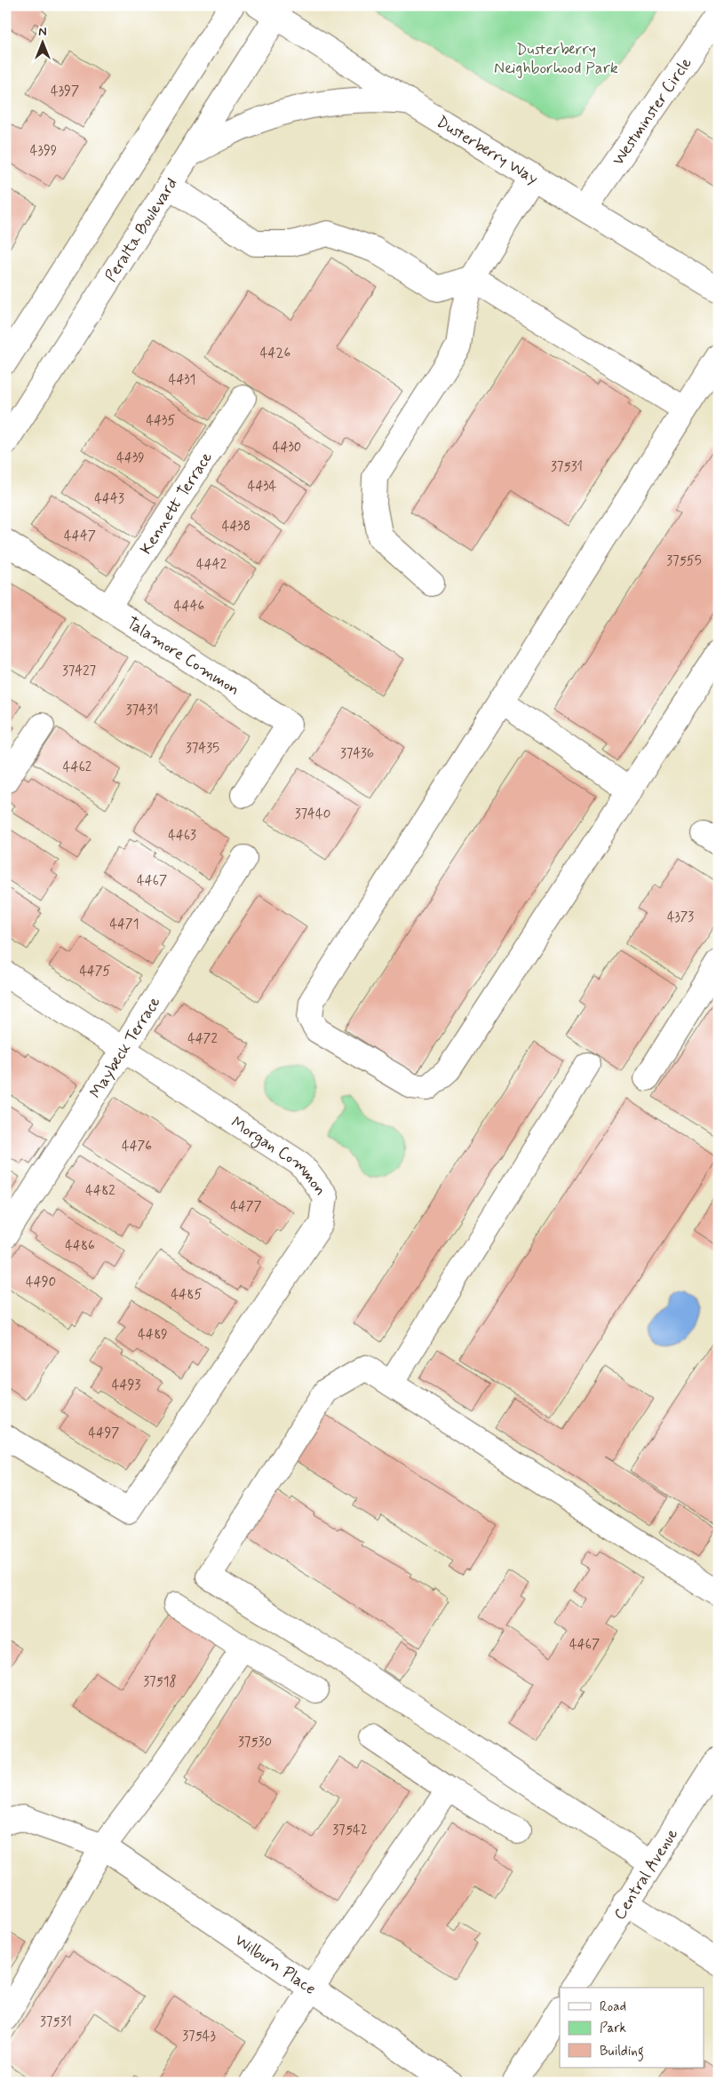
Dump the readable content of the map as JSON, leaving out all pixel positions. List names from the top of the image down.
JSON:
{
  "streets": {
    "street": [
      "Westminster Circle",
      "Dusterberry Way",
      "Peralta Boulevard",
      "Kennett Terrace",
      "Talamore Common",
      "Maybeck Terrace",
      "Morgan Common",
      "Central Avenue",
      "Wilburn Place"
    ]
  },
  "crossings": [
    ["Westminster Circle", "Dusterberry Way"],
    ["Dusterberry Way", "Peralta Boulevard"],
    ["Kennett Terrace", "Talamore Common"],
    ["Maybeck Terrace", "Morgan Common"]
  ],
  "parks": ["Dusterberry Neighborhood Park"],
  "house_numbers": [
    "4397",
    "4399",
    "4426",
    "4431",
    "4435",
    "4430",
    "4439",
    "37531",
    "4434",
    "4443",
    "4438",
    "4447",
    "37555",
    "4442",
    "4446",
    "37427",
    "37431",
    "37435",
    "37436",
    "4462",
    "37440",
    "4463",
    "4467",
    "4373",
    "4471",
    "4475",
    "4472",
    "4476",
    "4482",
    "4477",
    "4486",
    "4490",
    "4485",
    "4489",
    "4493",
    "4497",
    "4467",
    "37518",
    "37530",
    "37542",
    "37531",
    "37543"
  ],
  "legend": ["Road", "Park", "Building"],
  "north": "top"
}
